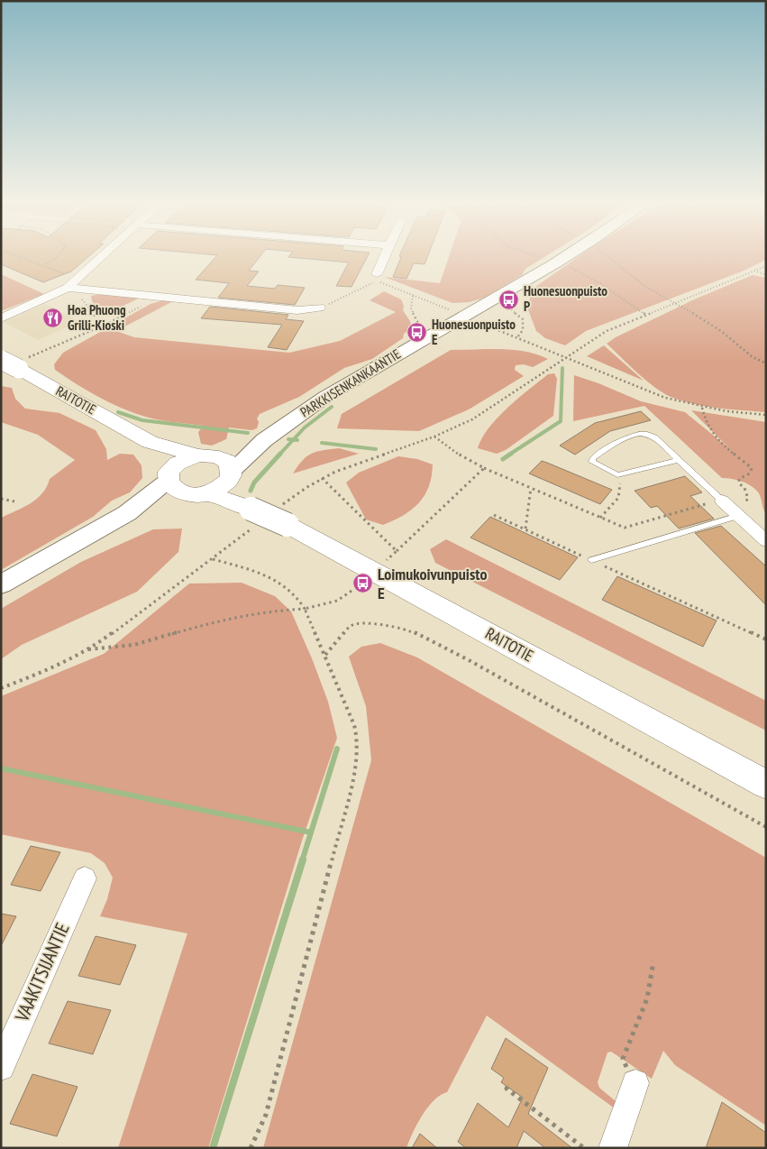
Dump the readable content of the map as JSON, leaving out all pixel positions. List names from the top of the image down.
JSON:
{
  "streets": {
    "main road": ["RAITOTIE"],
    "street": ["PARKKISENKANKAANTIE", "VAAKITSIJANTIE"]
  },
  "crossings": [
    ["PARKKISENKANKAANTIE", "RAITOTIE"]
  ],
  "places": {
    "bus stop": ["Huonesuonpuisto P", "Huonesuonpuisto E", "Loimukoivunpuisto E"],
    "restaurant": ["Hoa Phuong Grilli-Kioski"]
  }
}
